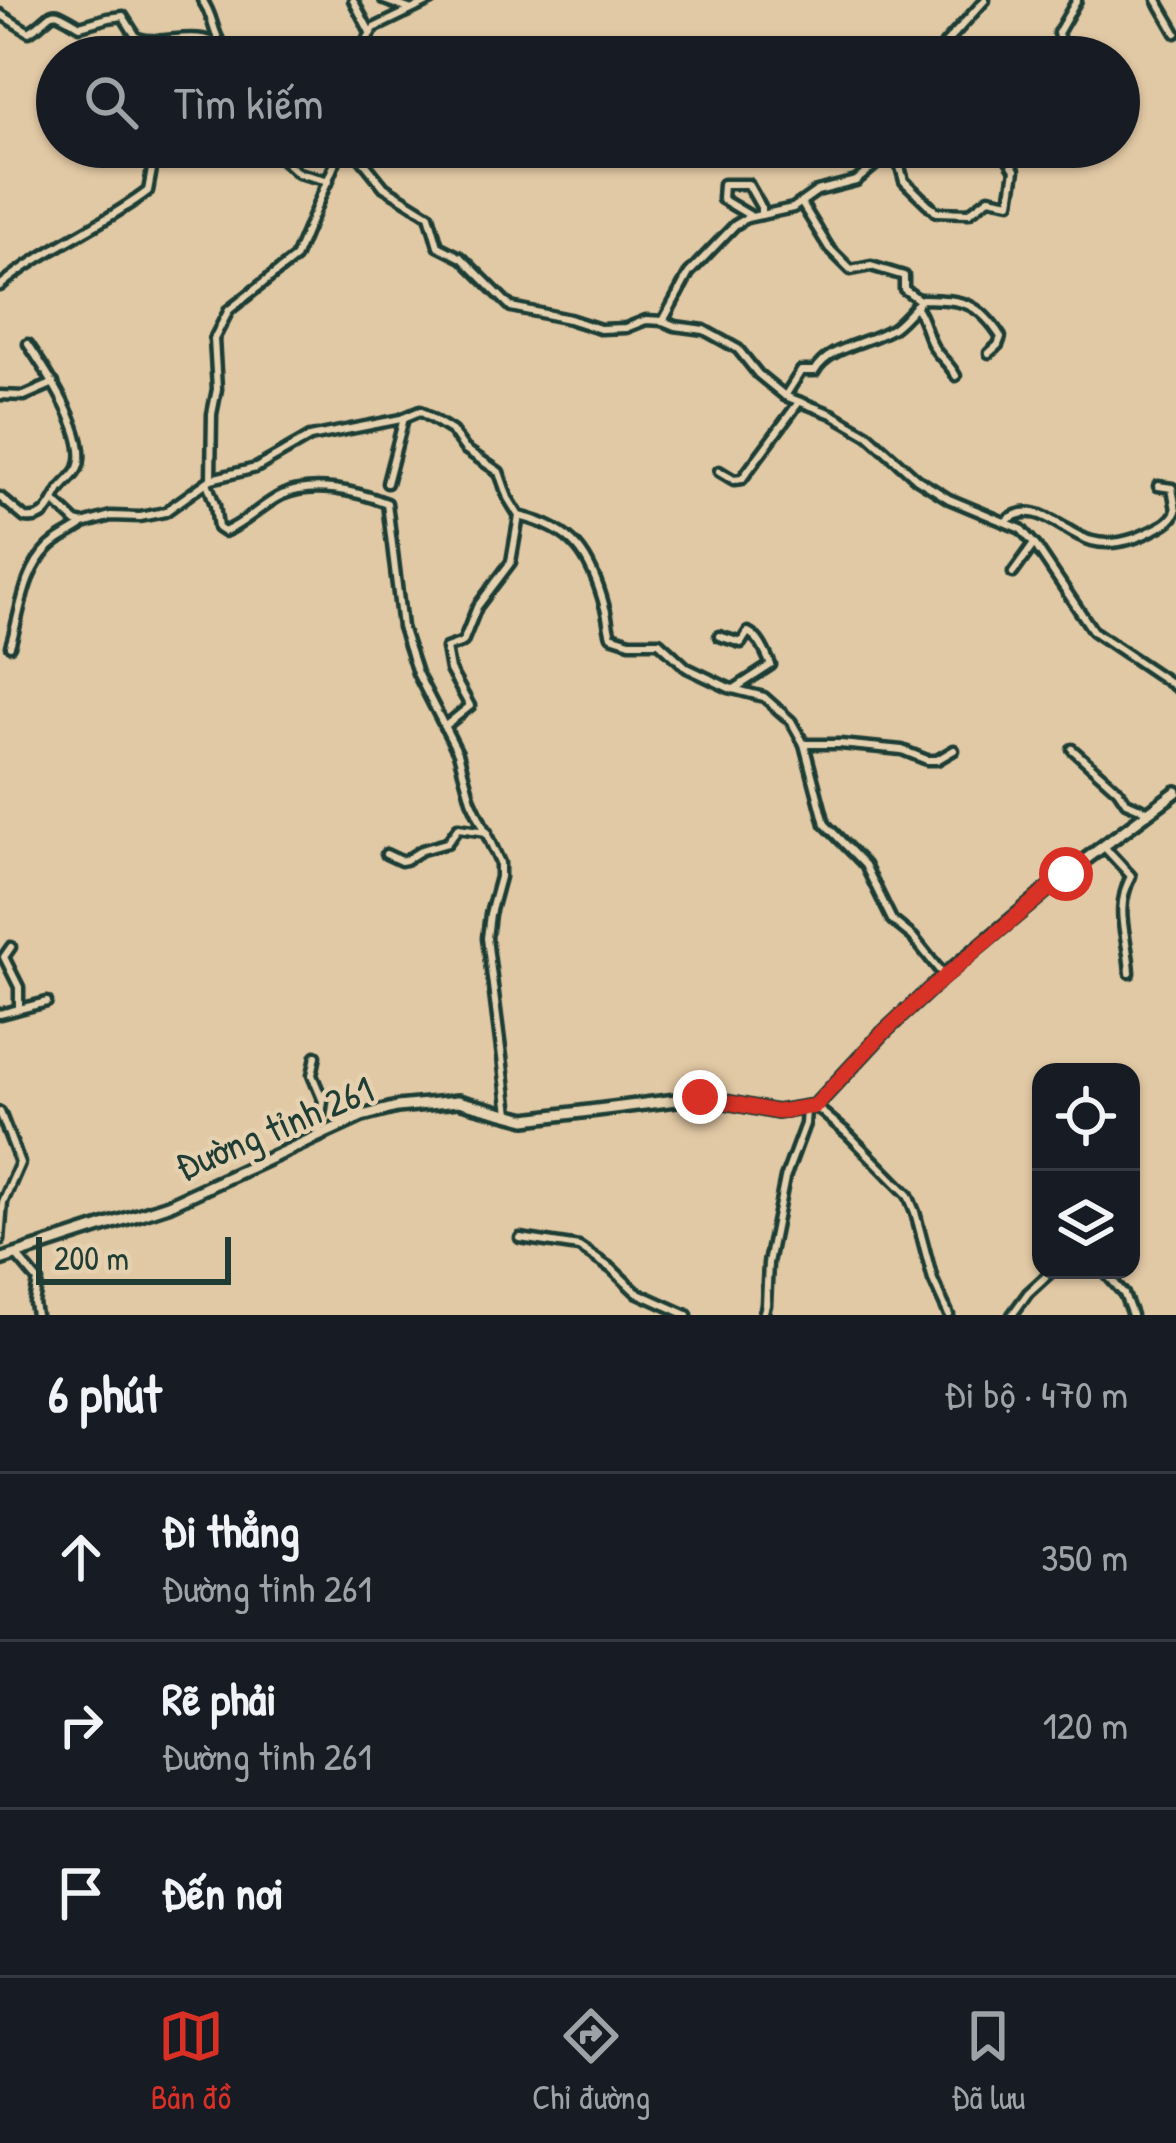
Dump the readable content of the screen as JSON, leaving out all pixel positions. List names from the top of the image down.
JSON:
{
  "streets": {
    "main road": ["Đường tỉnh 261"]
  },
  "scale_bar": "200 m",
  "page": {
    "search": "Tìm kiếm",
    "scale": "200 m",
    "heading": ["6 phút", "Đi bộ · 470 m"],
    "list": [
      ["Đi thẳng", "Đường tỉnh 261", "350 m"],
      ["Rẽ phải", "Đường tỉnh 261", "120 m"],
      "Đến nơi"
    ],
    "nav": ["Bản đồ", "Chỉ đường", "Đã lưu"]
  }
}
